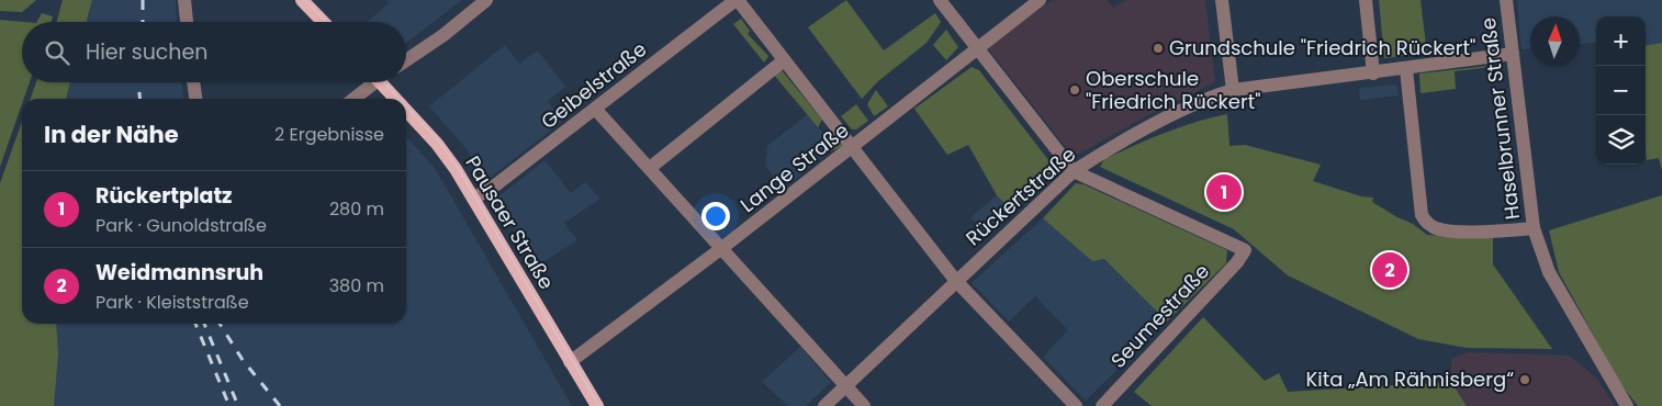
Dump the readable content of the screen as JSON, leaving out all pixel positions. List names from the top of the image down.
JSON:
{
  "streets": {
    "main road": ["Pausaer Straße"],
    "street": [
      "Geibelstraße",
      "Haselbrunner Straße",
      "Lange Straße",
      "Rückertstraße",
      "Seumestraße"
    ]
  },
  "crossings": [
    ["Geibelstraße", "Pausaer Straße"],
    ["Haselbrunner Straße", "Rückertstraße"],
    ["Lange Straße", "Pausaer Straße"],
    ["Rückertstraße", "Seumestraße"]
  ],
  "places": ["Grundschule \"Friedrich Rückert\"", "Oberschule \"Friedrich Rückert\"", "Kita „Am Rähnisberg“"],
  "north": "top",
  "page": {
    "map_buttons": ["+", "−"],
    "search": "Hier suchen",
    "heading": ["In der Nähe", "2 Ergebnisse"],
    "list": [
      {
        "mark": "1",
        "name": "Rückertplatz",
        "note": "Park · Gunoldstraße",
        "value": "280 m"
      },
      {
        "mark": "2",
        "name": "Weidmannsruh",
        "note": "Park · Kleiststraße",
        "value": "380 m"
      }
    ],
    "pins": ["1", "2"]
  }
}
